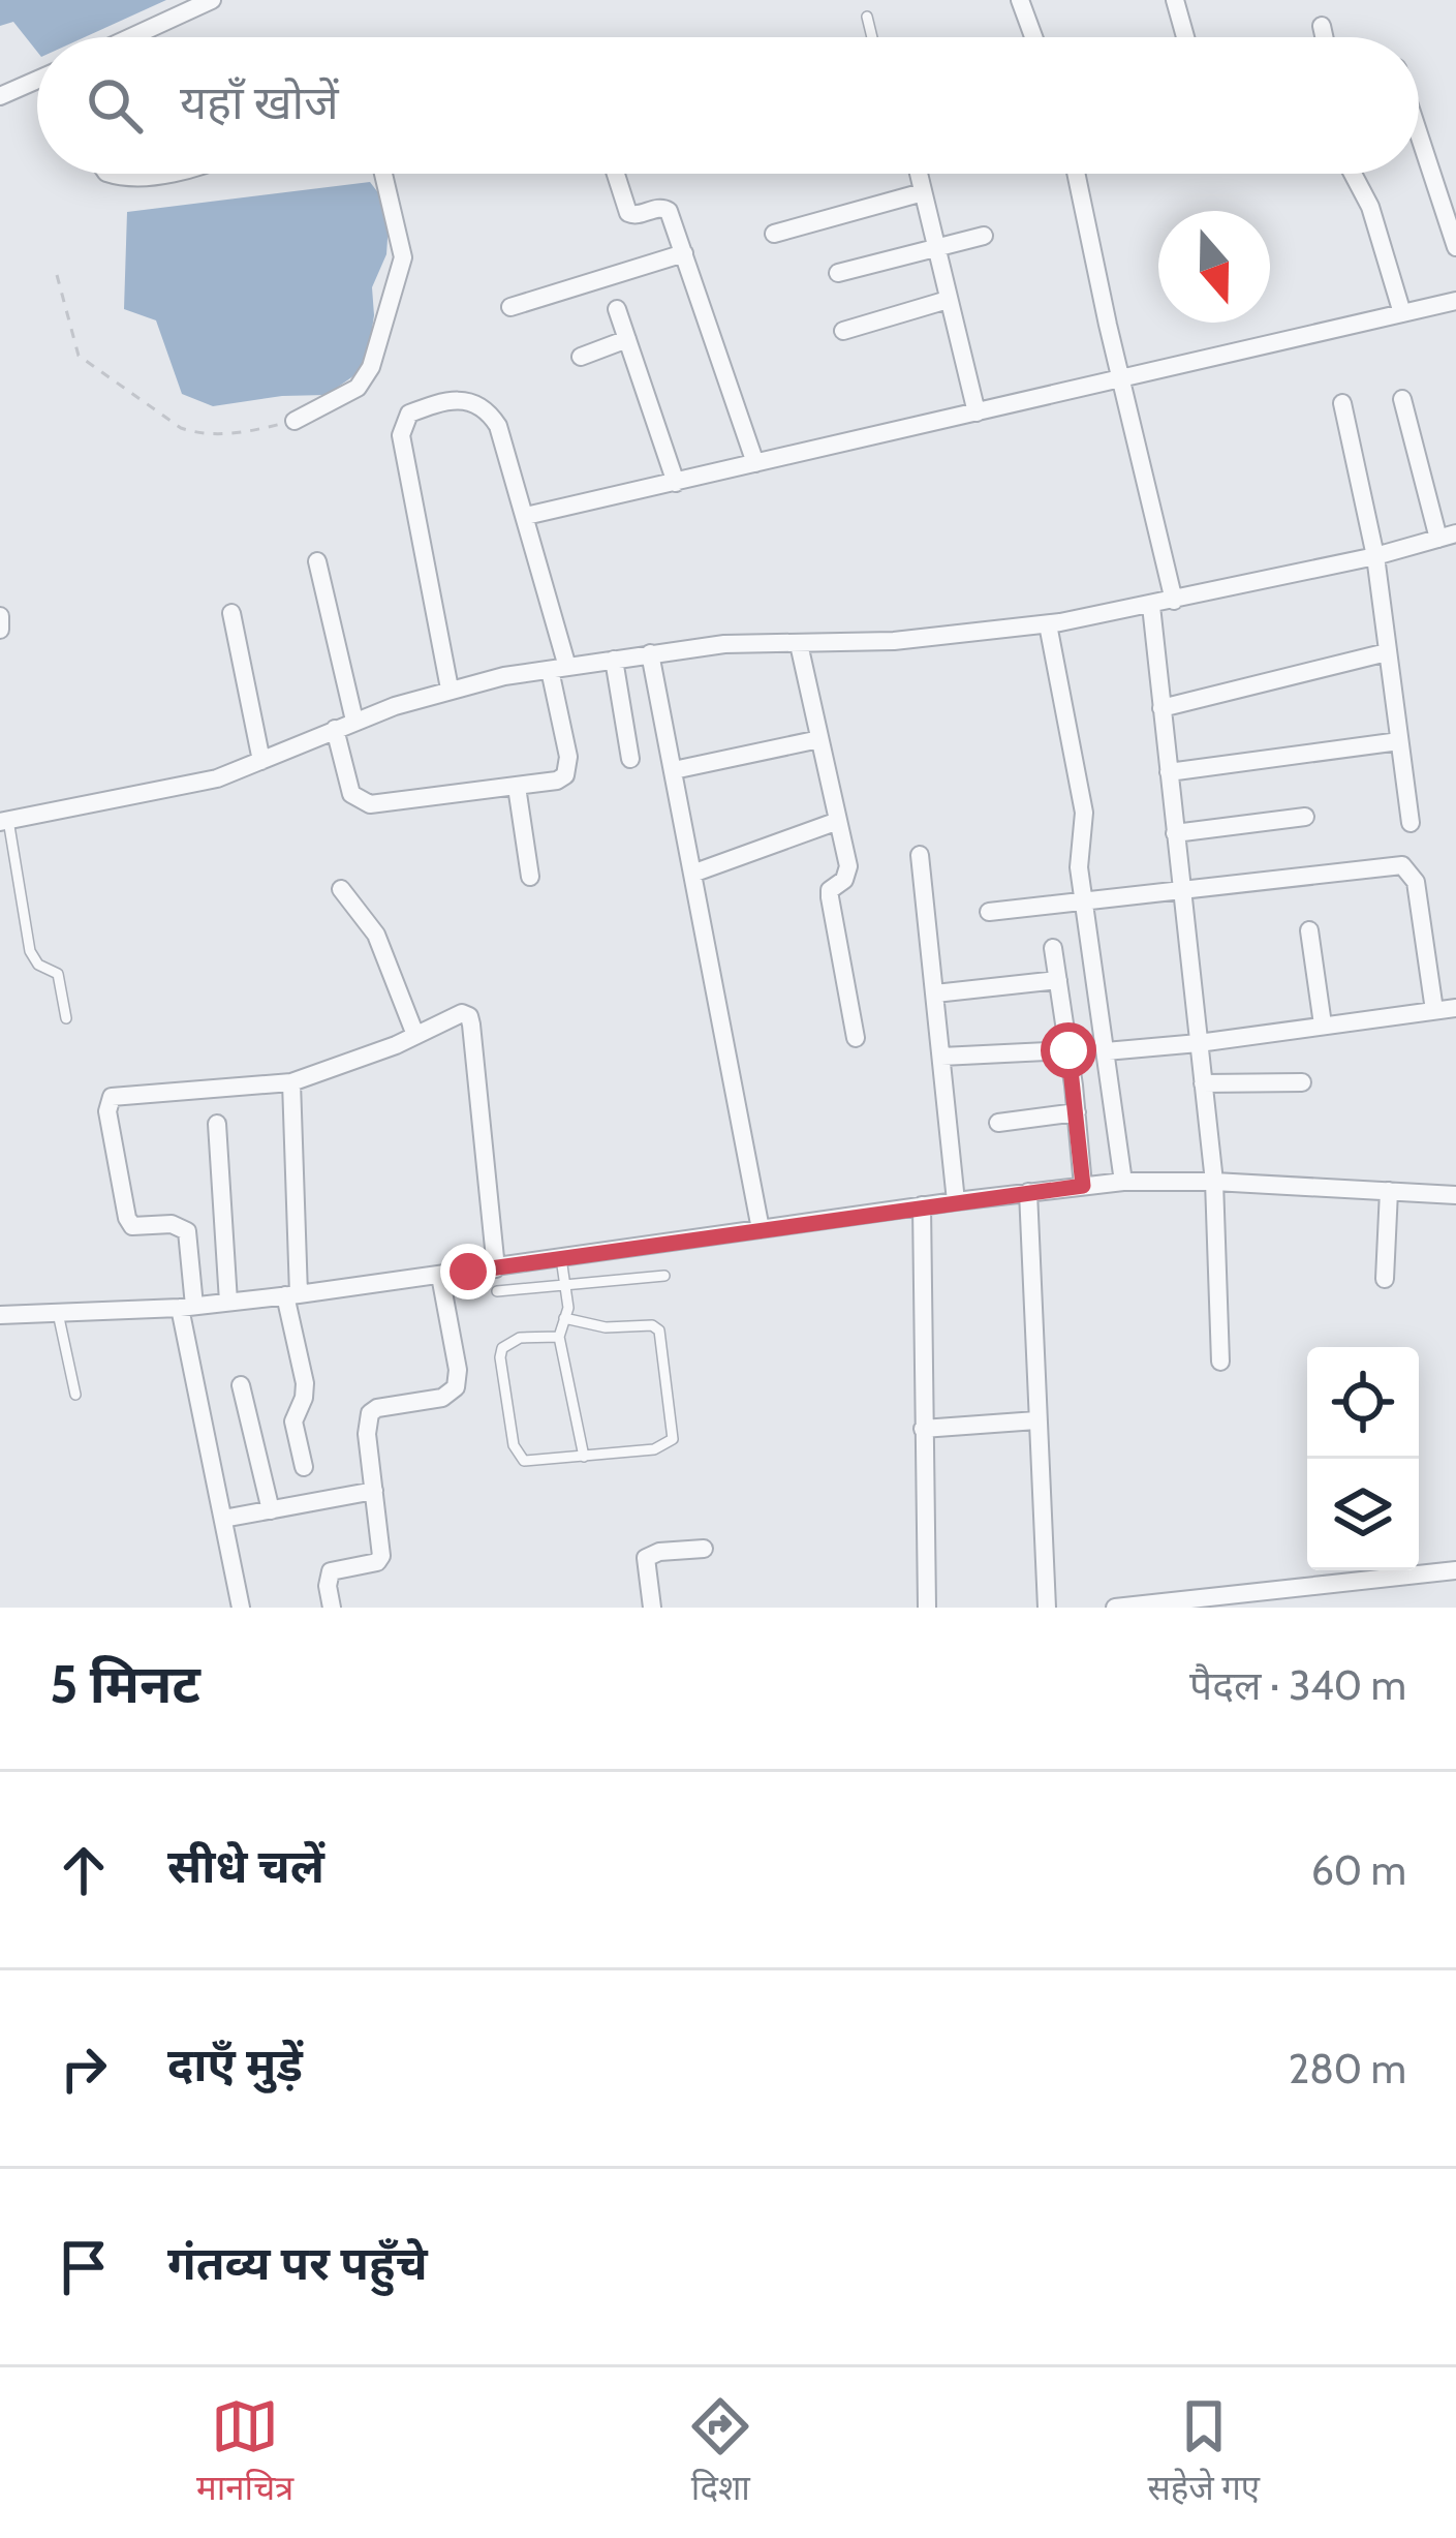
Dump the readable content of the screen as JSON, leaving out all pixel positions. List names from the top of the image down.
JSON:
{
  "north": "bottom",
  "page": {
    "search": "यहाँ खोजें",
    "heading": ["5 मिनट", "पैदल · 340 m"],
    "list": [
      ["सीधे चलें", "60 m"],
      ["दाएँ मुड़ें", "280 m"],
      "गंतव्य पर पहुँचे"
    ],
    "nav": ["मानचित्र", "दिशा", "सहेजे गए"]
  }
}
